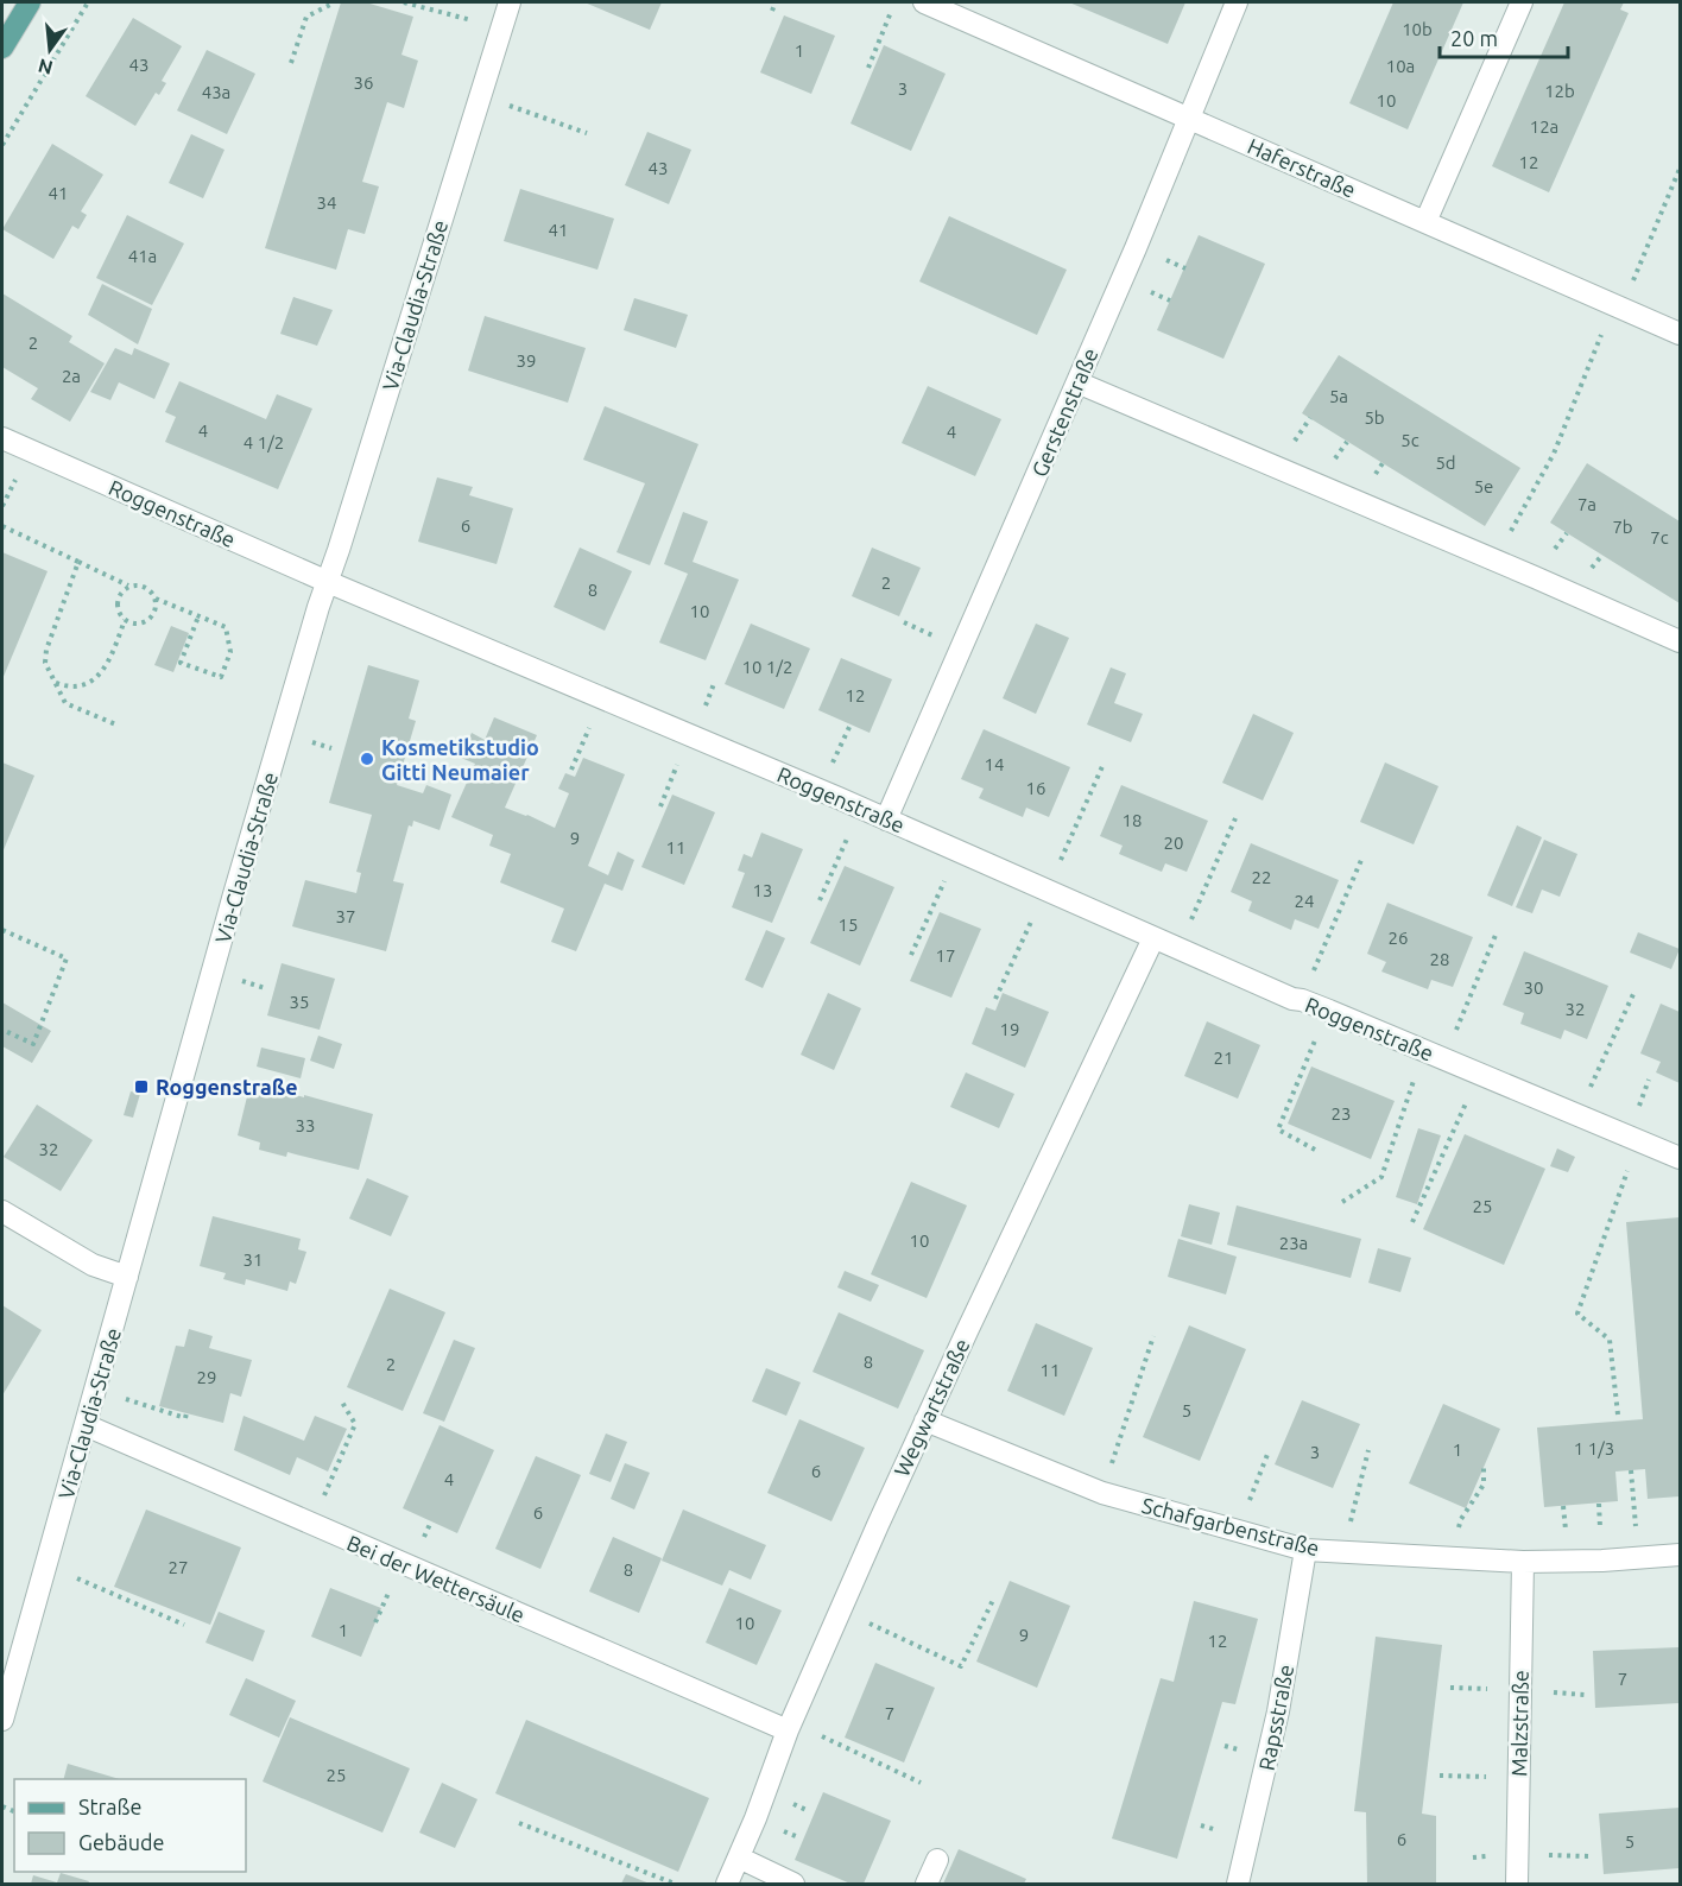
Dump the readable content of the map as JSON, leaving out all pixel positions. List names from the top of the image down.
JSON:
{
  "streets": {
    "street": [
      "Haferstraße",
      "Via-Claudia-Straße",
      "Gerstenstraße",
      "Roggenstraße",
      "Wegwartstraße",
      "Schafgarbenstraße",
      "Bei der Wettersäule",
      "Rapsstraße",
      "Malzstraße"
    ]
  },
  "crossings": [
    ["Haferstraße", "Gerstenstraße"],
    ["Via-Claudia-Straße", "Roggenstraße"],
    ["Via-Claudia-Straße", "Bei der Wettersäule"],
    ["Gerstenstraße", "Roggenstraße"],
    ["Roggenstraße", "Wegwartstraße"],
    ["Wegwartstraße", "Schafgarbenstraße"],
    ["Wegwartstraße", "Bei der Wettersäule"],
    ["Schafgarbenstraße", "Rapsstraße"],
    ["Schafgarbenstraße", "Malzstraße"]
  ],
  "places": {
    "other": ["Kosmetikstudio Gitti Neumaier"],
    "transit": ["Roggenstraße"]
  },
  "house_numbers": [
    "10b",
    "1",
    "43",
    "10a",
    "36",
    "3",
    "12b",
    "43a",
    "10",
    "12a",
    "12",
    "43",
    "41",
    "34",
    "41",
    "41a",
    "2",
    "39",
    "2a",
    "5a",
    "5b",
    "4",
    "4",
    "5c",
    "4 1/2",
    "5d",
    "5e",
    "7a",
    "6",
    "7b",
    "7c",
    "2",
    "8",
    "10",
    "10 1/2",
    "12",
    "14",
    "16",
    "18",
    "9",
    "20",
    "11",
    "22",
    "13",
    "24",
    "37",
    "15",
    "26",
    "17",
    "28",
    "30",
    "35",
    "32",
    "19",
    "21",
    "23",
    "33",
    "32",
    "25",
    "10",
    "23a",
    "31",
    "8",
    "2",
    "11",
    "29",
    "5",
    "1 1/3",
    "1",
    "3",
    "6",
    "4",
    "6",
    "27",
    "8",
    "10",
    "1",
    "9",
    "12",
    "7",
    "7",
    "25",
    "6",
    "5"
  ],
  "legend": ["Straße", "Gebäude"],
  "scale_bar": "20 m",
  "north": "bottom"
}
